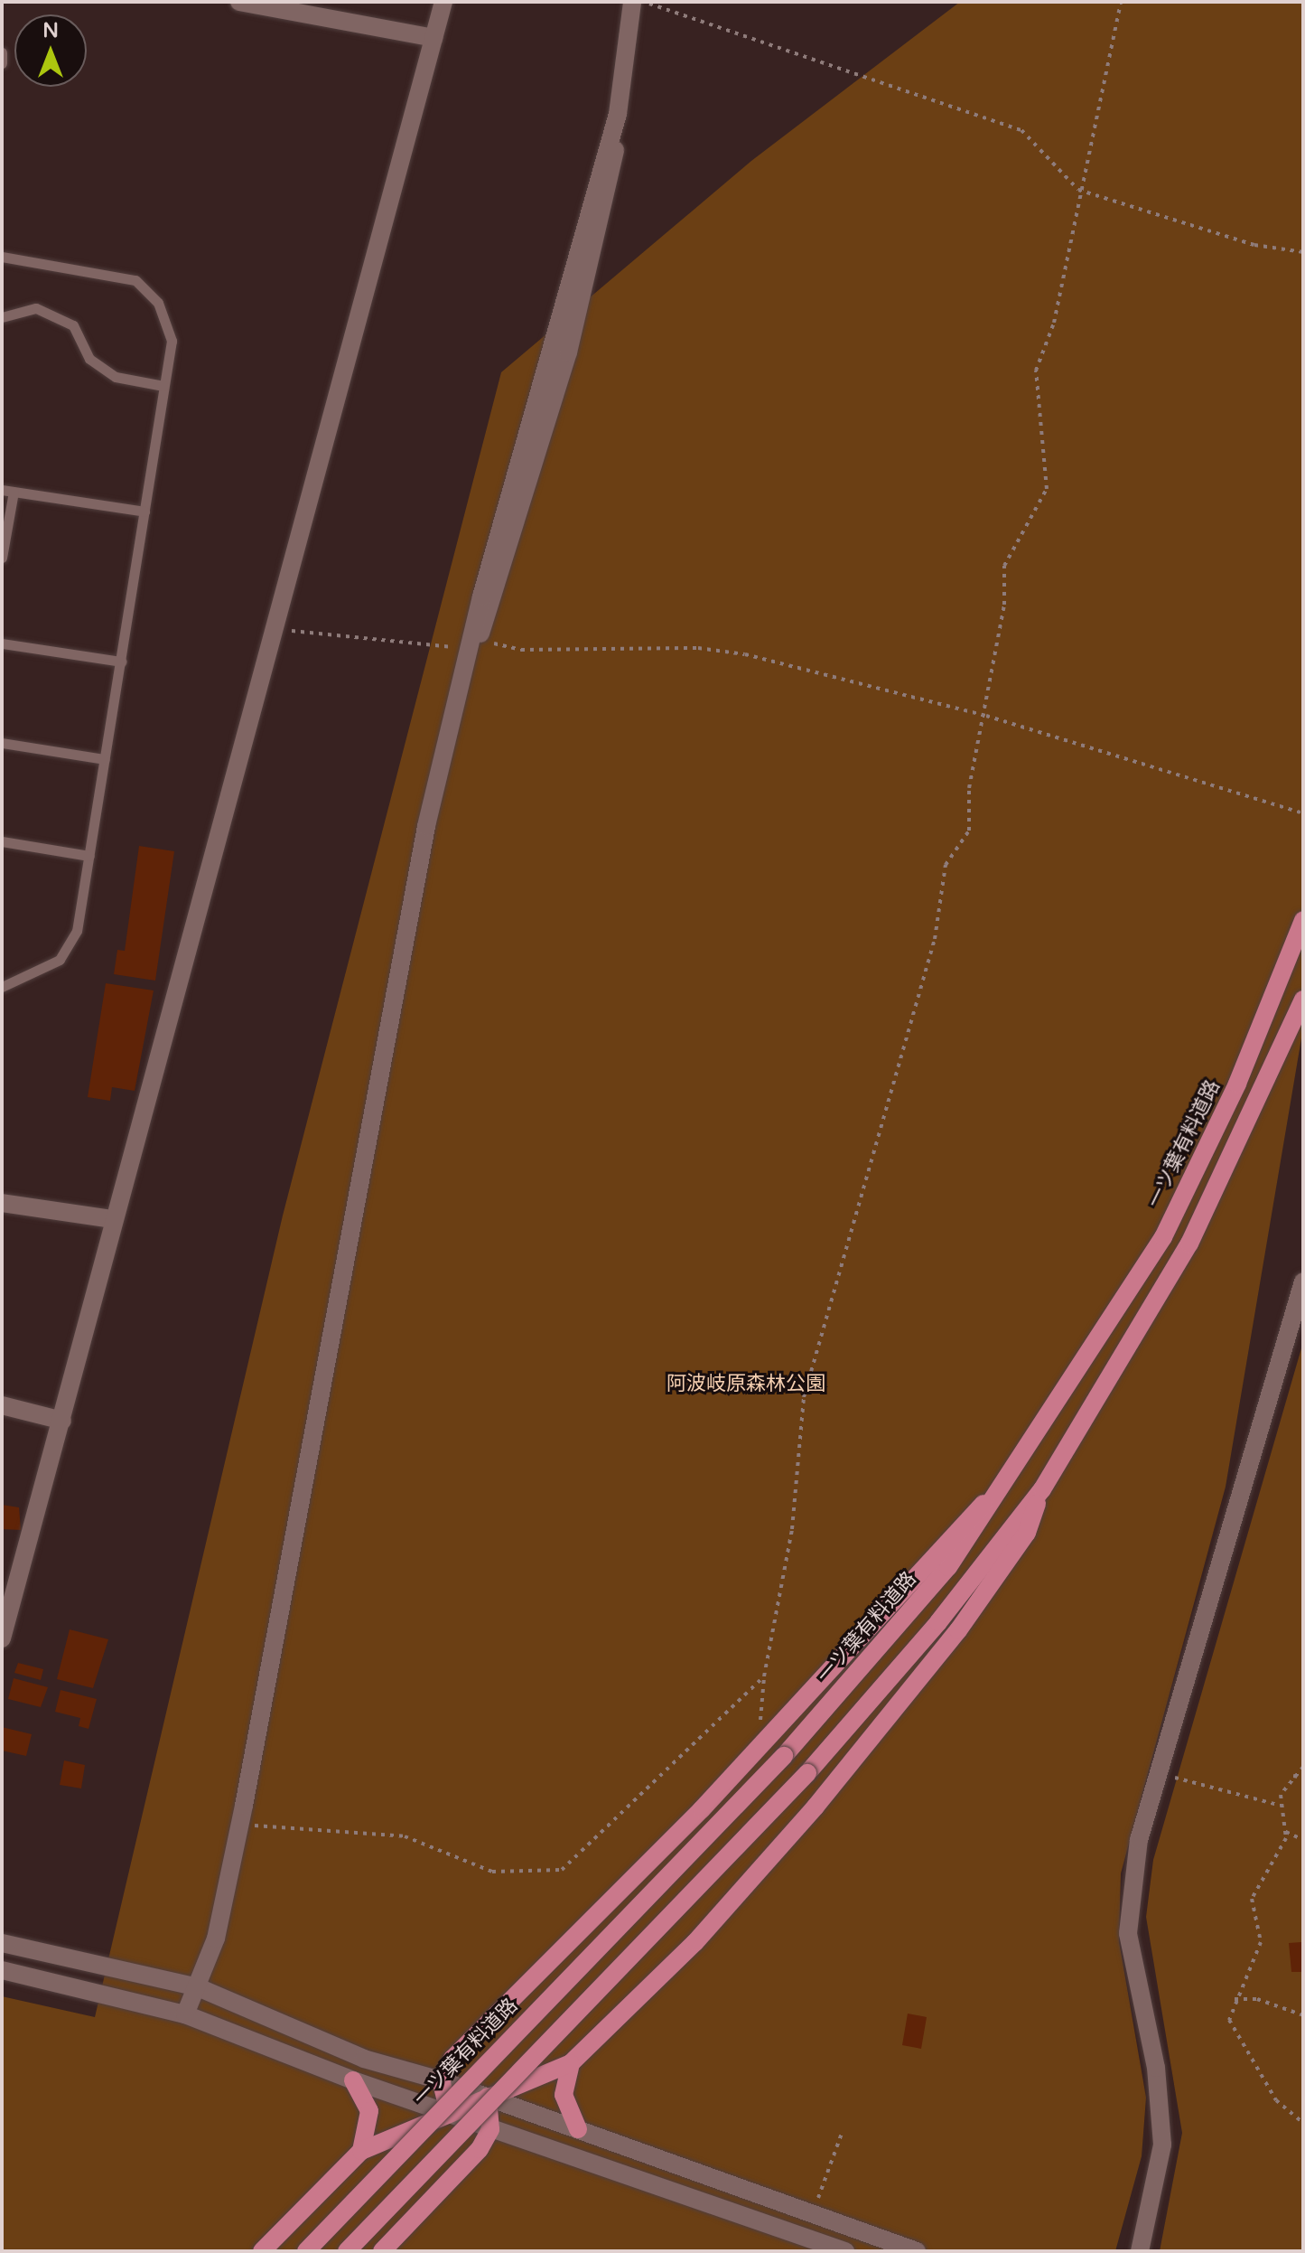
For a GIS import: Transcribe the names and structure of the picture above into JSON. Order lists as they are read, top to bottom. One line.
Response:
{"streets":{"main road":["一ツ葉有料道路"]},"parks":["阿波岐原森林公園"],"north":"top"}
